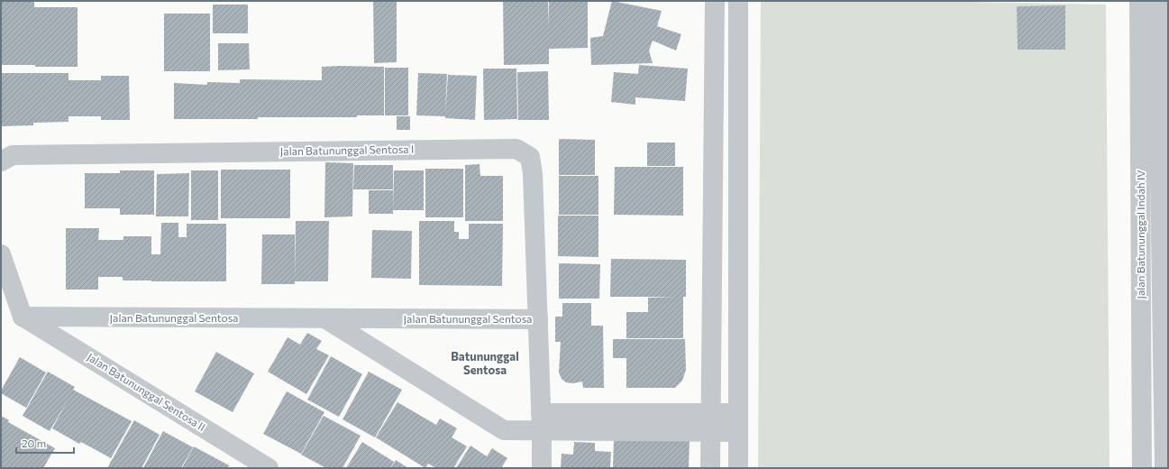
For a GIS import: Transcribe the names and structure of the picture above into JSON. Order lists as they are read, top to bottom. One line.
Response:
{"streets":{"street":["Jalan Batununggal Sentosa I","Jalan Batununggal Indah IV","Jalan Batununggal Sentosa","Jalan Batununggal Sentosa II"]},"crossings":[["Jalan Batununggal Sentosa I","Jalan Batununggal Sentosa"],["Jalan Batununggal Sentosa","Jalan Batununggal Sentosa II"]],"districts":["Batununggal Sentosa"],"scale_bar":"20 m"}
